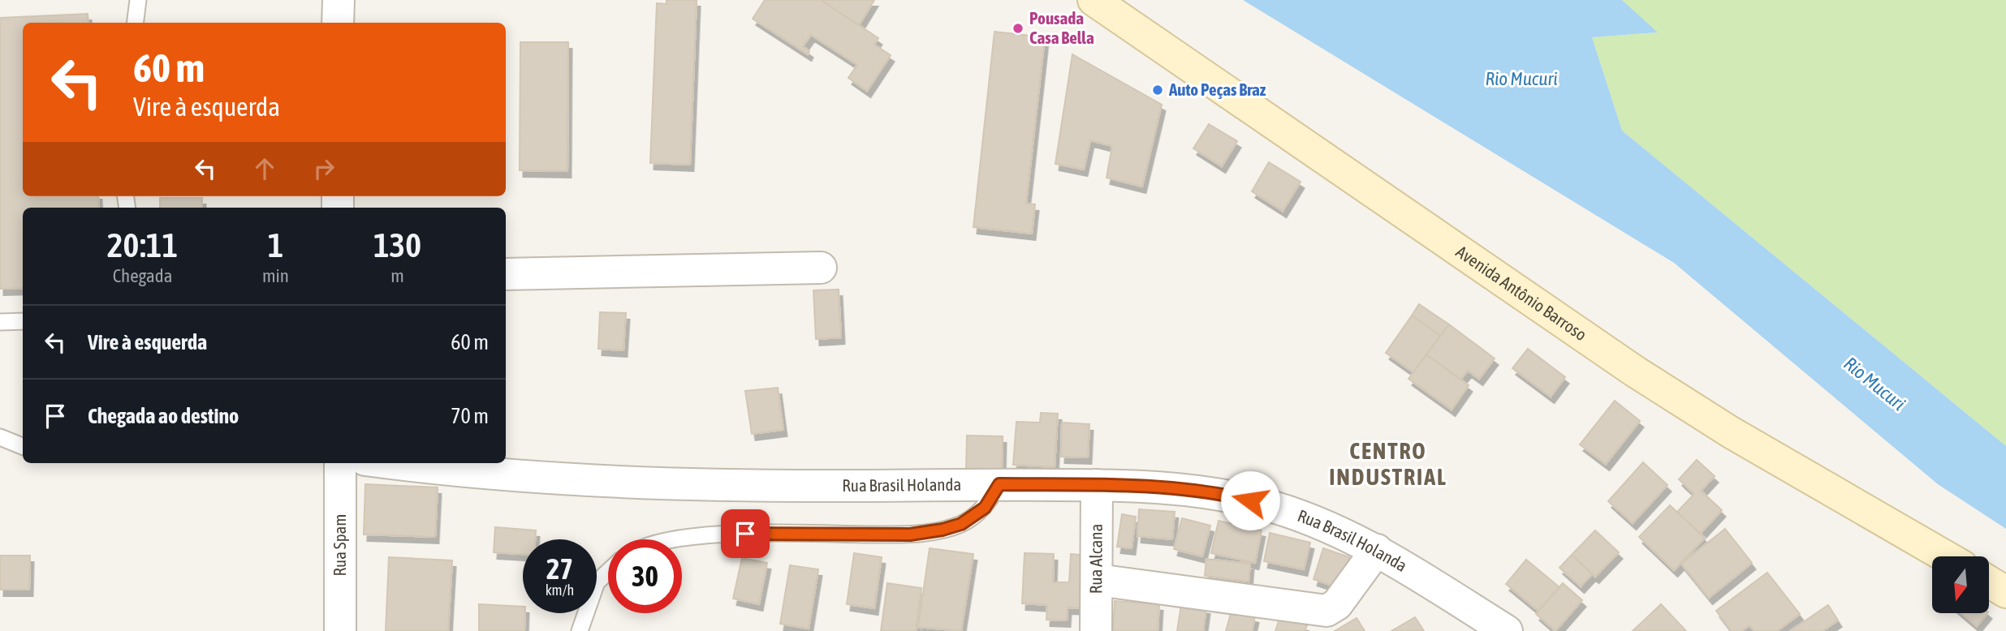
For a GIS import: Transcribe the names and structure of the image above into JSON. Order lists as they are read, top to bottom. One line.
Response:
{"streets":{"main road":["Avenida Antônio Barroso"],"street":["Rua Brasil Holanda","Rua Spam","Rua Alcana"]},"crossings":[["Rua Brasil Holanda","Rua Alcana"]],"districts":["CENTRO INDUSTRIAL"],"water":["Rio Mucuri"],"places":["Pousada Casa Bella","Auto Peças Braz"],"north":"bottom","page":{"turn":["60 m","Vire à esquerda"],"eta":["20:11","Chegada","1","min","130","m"],"list":[{"name":"Vire à esquerda","value":"60 m"},{"name":"Chegada ao destino","value":"70 m"}],"speed":"27 km/h","limit":"30"}}
